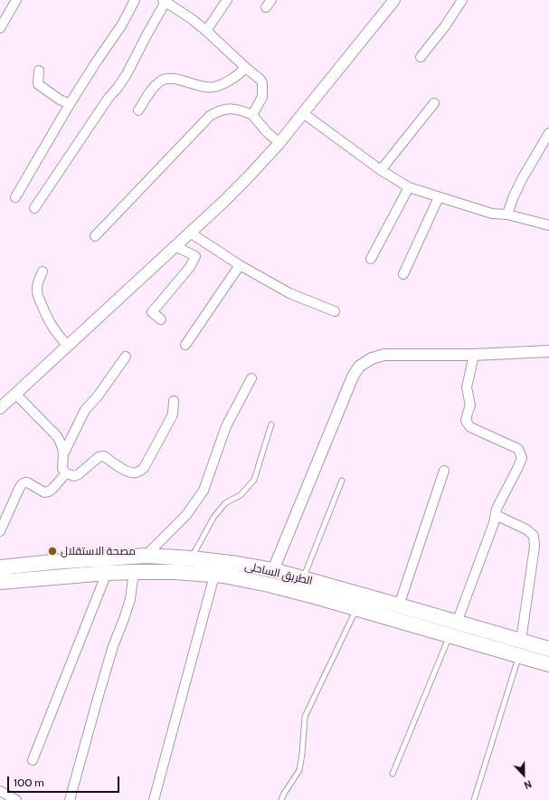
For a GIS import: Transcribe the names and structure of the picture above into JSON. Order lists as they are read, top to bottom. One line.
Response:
{"streets":{"highway":["الطريق الساحلى"]},"places":["مصحة الاستقلال"],"scale_bar":"100 m","north":"bottom"}
